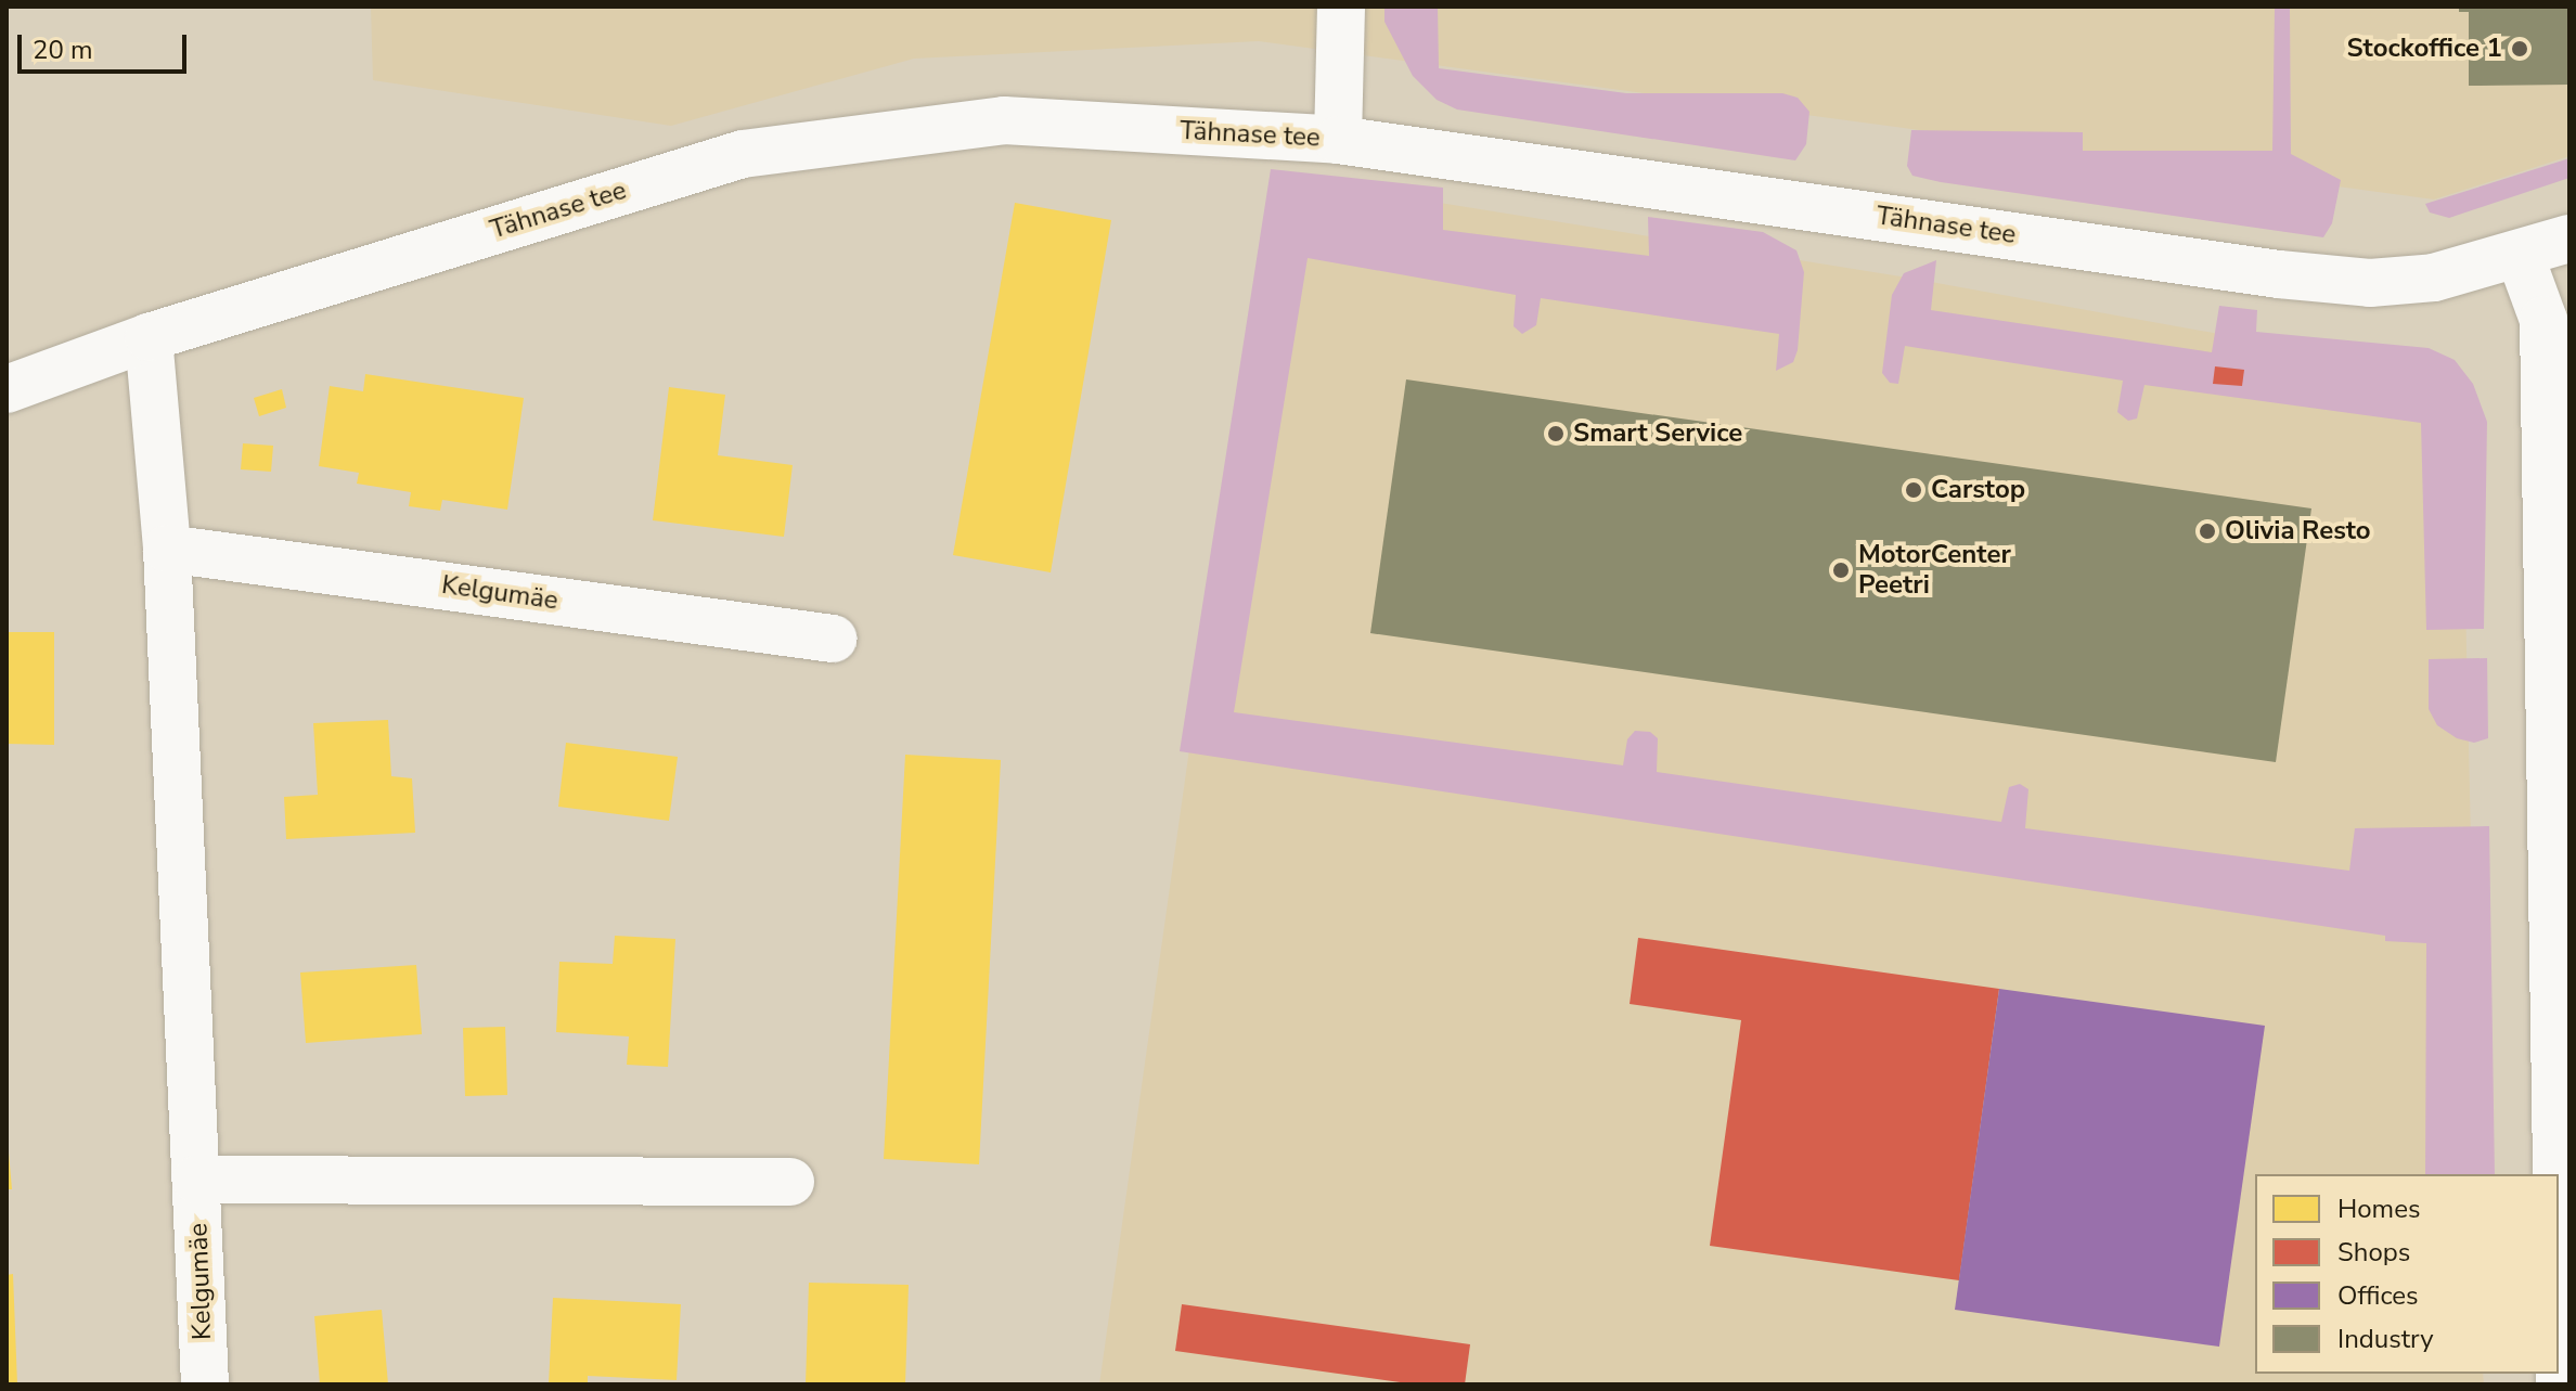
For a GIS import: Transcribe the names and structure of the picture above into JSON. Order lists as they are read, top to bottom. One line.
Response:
{"streets":{"street":["Tähnase tee","Kelgumäe"]},"crossings":[["Tähnase tee","Kelgumäe"]],"places":["Stockoffice 1","Smart Service","Carstop","Olivia Resto","MotorCenter Peetri"],"legend":["Homes","Shops","Offices","Industry"],"scale_bar":"20 m"}
